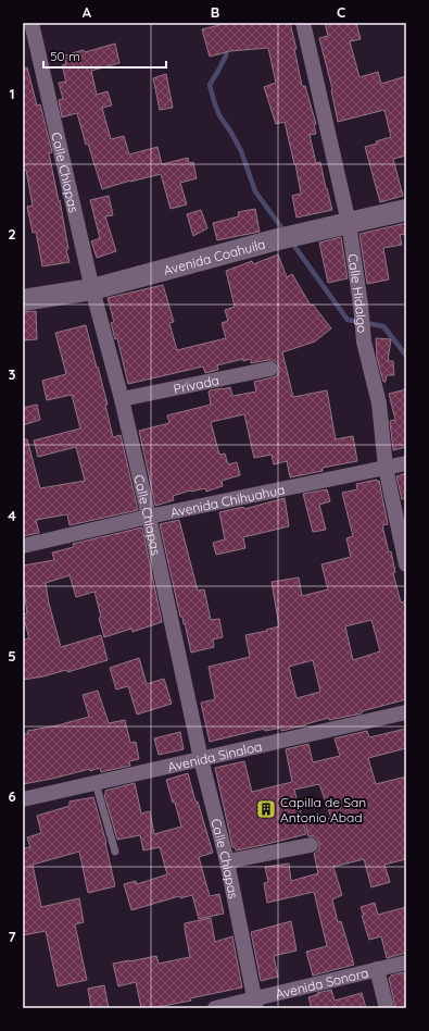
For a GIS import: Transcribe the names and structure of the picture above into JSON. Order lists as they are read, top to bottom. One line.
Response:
{"streets":{"street":["Calle Chiapas","Avenida Coahuila","Calle Hidalgo","Privada","Avenida Chihuahua","Avenida Sinaloa","Avenida Sonora"]},"crossings":[["Calle Chiapas","Avenida Coahuila"],["Calle Chiapas","Privada"],["Calle Chiapas","Avenida Chihuahua"],["Calle Chiapas","Avenida Sinaloa"],["Calle Chiapas","Avenida Sonora"],["Avenida Coahuila","Calle Hidalgo"],["Calle Hidalgo","Avenida Chihuahua"]],"places":{"building":["Capilla de San Antonio Abad"]},"scale_bar":"50 m","grid":{"columns":["A","B","C"],"rows":["1","2","3","4","5","6","7"]}}
